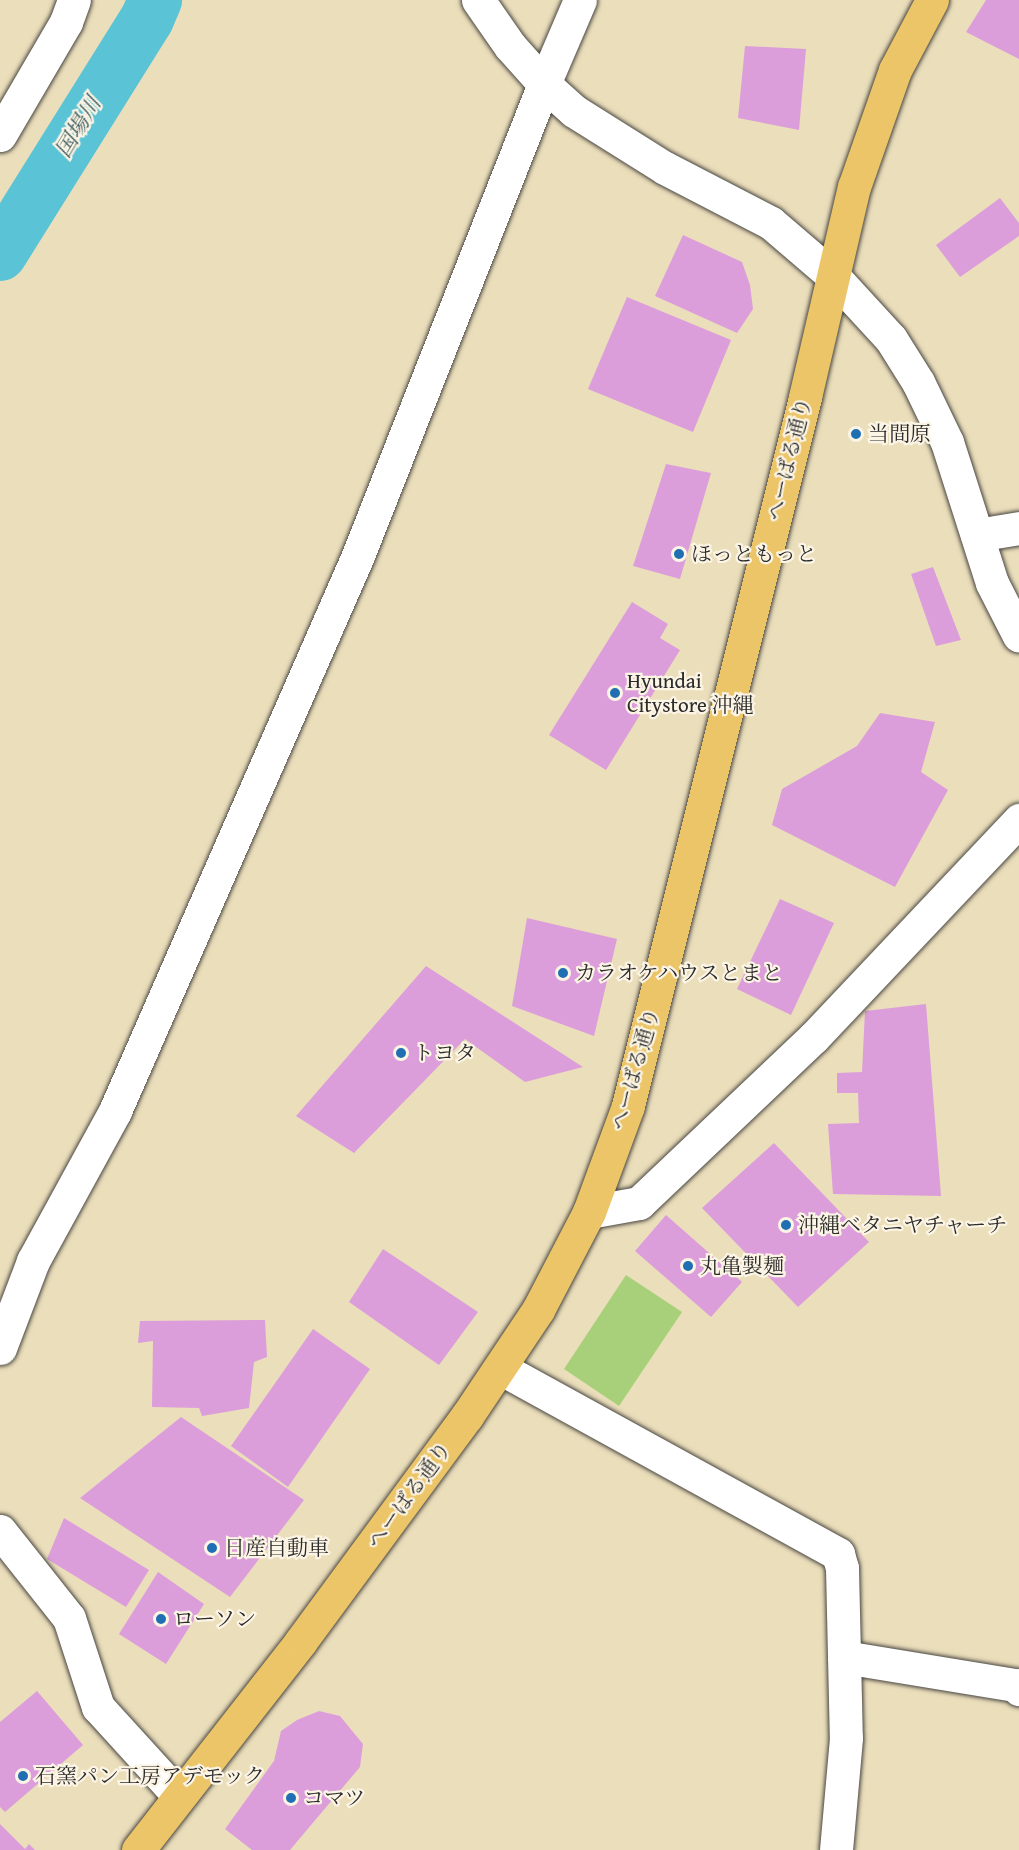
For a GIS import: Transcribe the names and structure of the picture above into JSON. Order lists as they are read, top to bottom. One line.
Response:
{"streets":{"highway":["へーばる通り"]},"water":["国場川"],"places":["当間原","ほっともっと","Hyundai Citystore 沖縄","カラオケハウスとまと","トヨタ","沖縄ベタニヤチャーチ","丸亀製麺","日産自動車","ローソン","石窯パン工房アデモック","コマツ"]}
